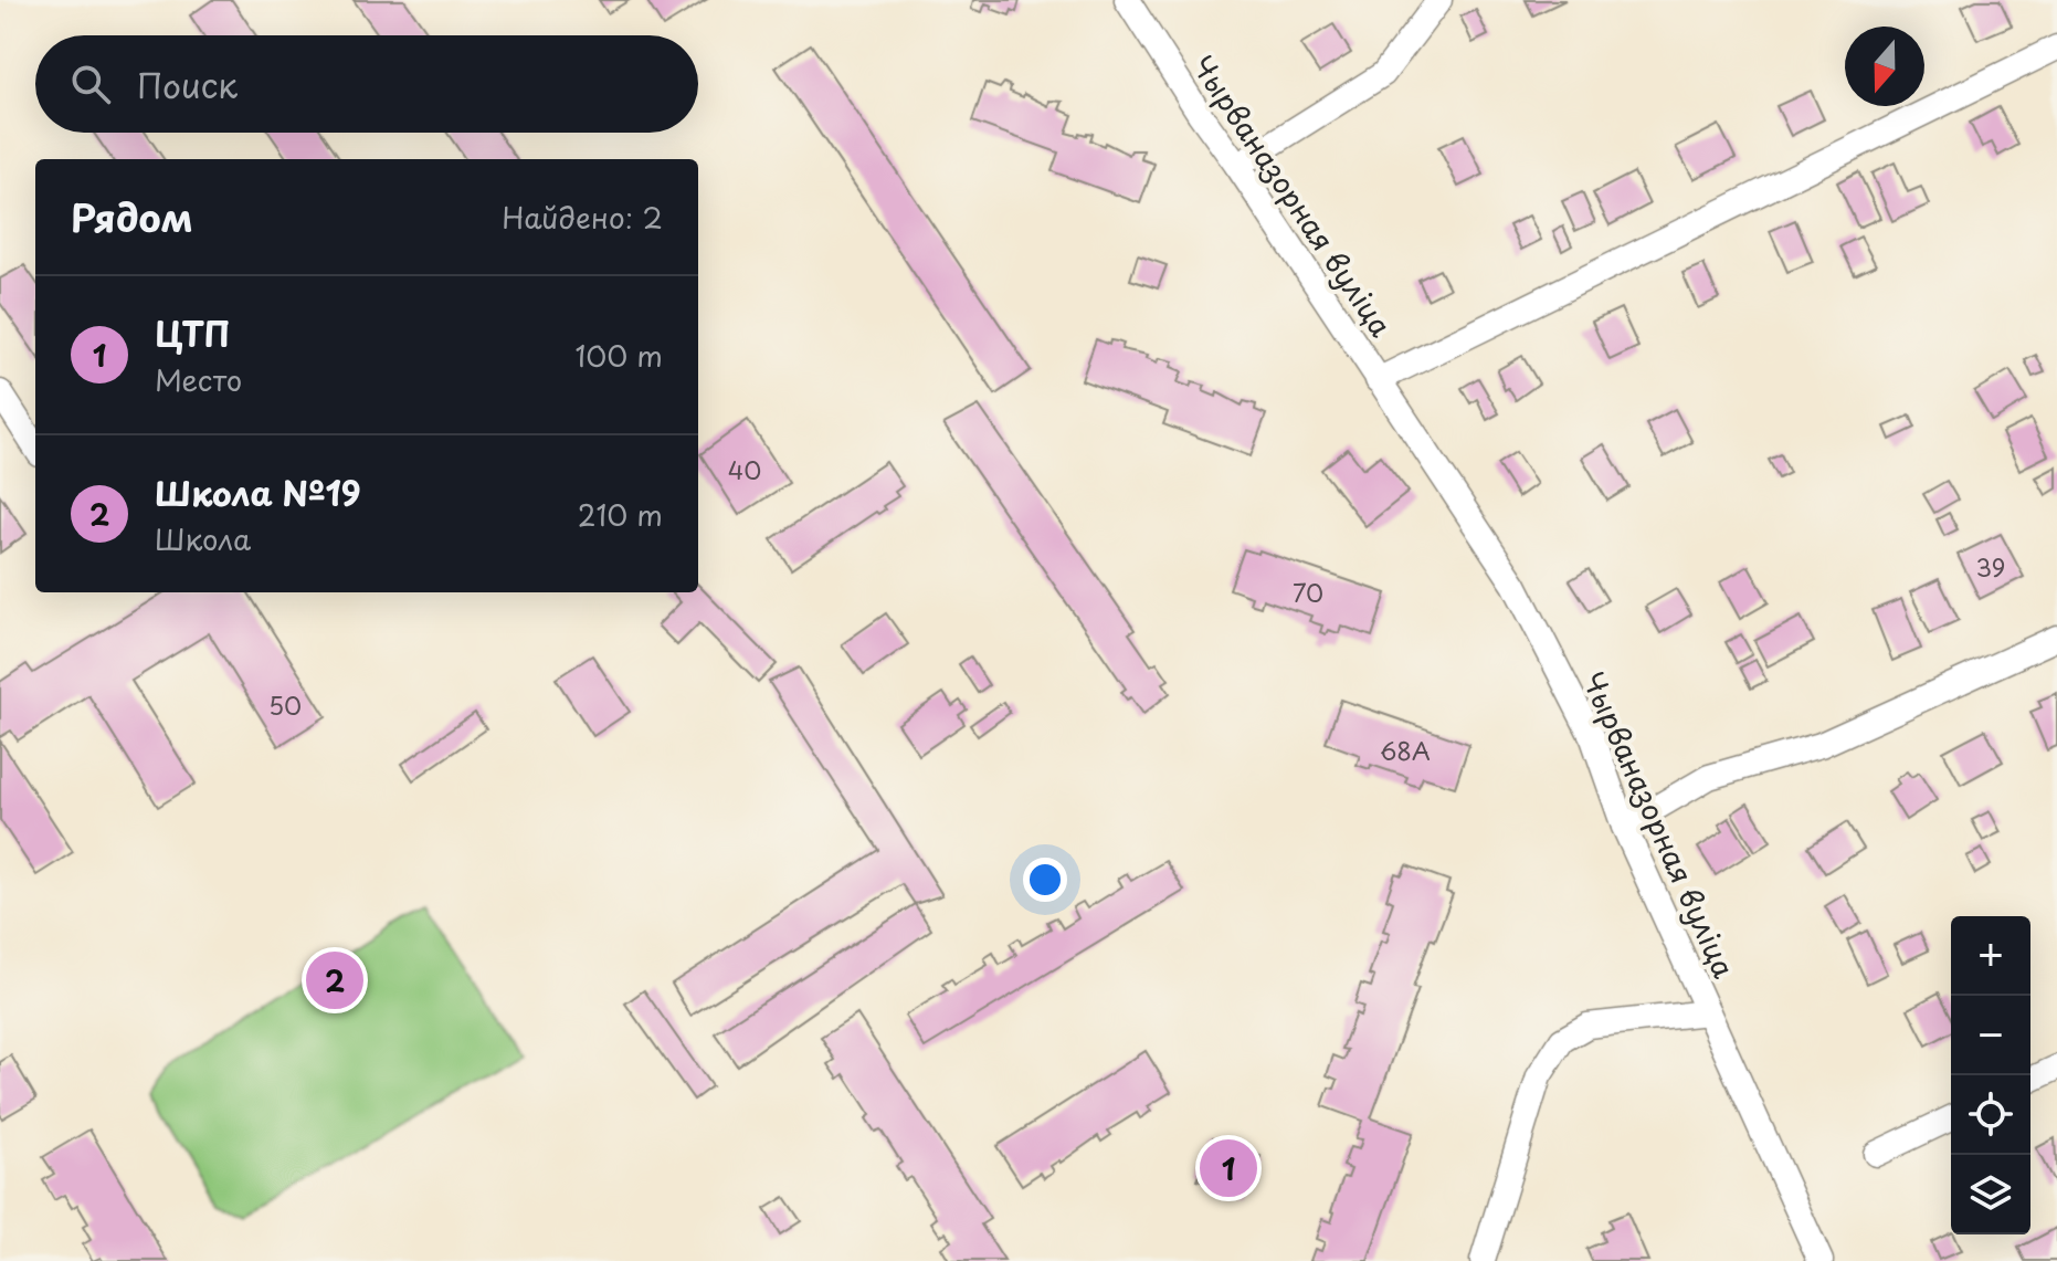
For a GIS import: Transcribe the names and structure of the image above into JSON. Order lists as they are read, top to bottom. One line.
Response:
{"streets":{"street":["Чырваназорная вуліца"]},"house_numbers":["40","39","70","50","68А"],"north":"bottom","page":{"search":"Поиск","heading":["Рядом","Найдено: 2"],"list":[{"mark":"1","name":"ЦТП","note":"Место","value":"100 m"},{"mark":"2","name":"Школа №19","note":"Школа","value":"210 m"}],"map_buttons":["+","−"],"pins":["2","1"]}}
